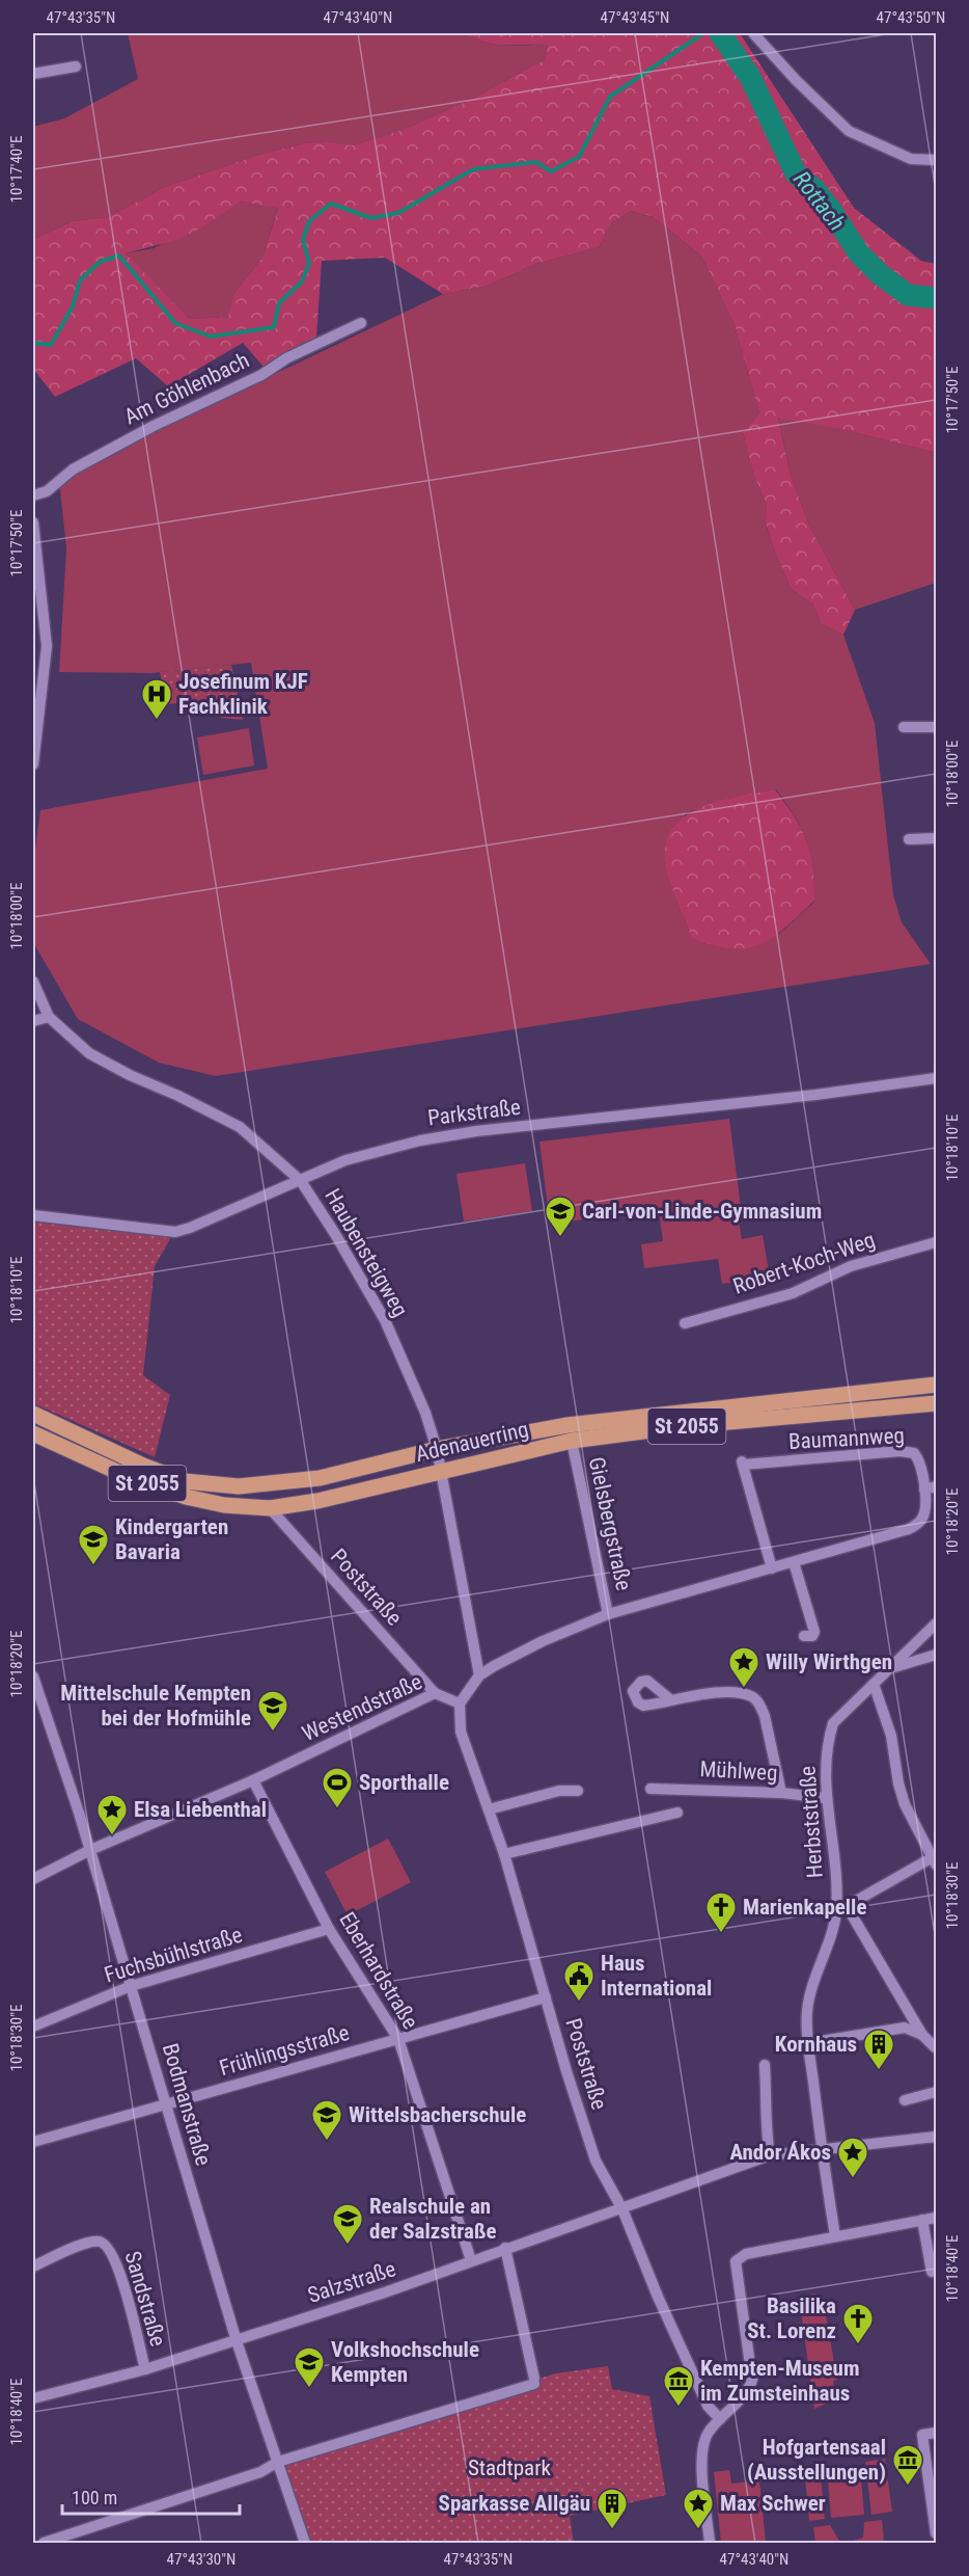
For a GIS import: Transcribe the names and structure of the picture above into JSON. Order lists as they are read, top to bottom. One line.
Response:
{"streets":{"main road":["St 2055","Adenauerring"],"street":["Am Göhlenbach","Parkstraße","Haubensteigweg","Robert-Koch-Weg","Baumannweg","Gielsbergstraße","Poststraße","Westendstraße","Mühlweg","Herbststraße","Fuchsbühlstraße","Eberhardstraße","Frühlingsstraße","Bodmanstraße","Salzstraße","Sandstraße"]},"crossings":[["Parkstraße","Haubensteigweg"],["Haubensteigweg","Adenauerring"],["Adenauerring","Gielsbergstraße"],["Adenauerring","Poststraße"],["Poststraße","Westendstraße"],["Poststraße","Frühlingsstraße"],["Poststraße","Salzstraße"],["Westendstraße","Eberhardstraße"],["Westendstraße","Bodmanstraße"],["Mühlweg","Herbststraße"],["Fuchsbühlstraße","Eberhardstraße"],["Fuchsbühlstraße","Bodmanstraße"],["Eberhardstraße","Frühlingsstraße"],["Eberhardstraße","Salzstraße"],["Frühlingsstraße","Bodmanstraße"],["Bodmanstraße","Salzstraße"],["Salzstraße","Sandstraße"]],"water":["Rottach"],"parks":["Stadtpark"],"places":{"hospital":["Josefinum KJF Fachklinik"],"school or university":["Carl-von-Linde-Gymnasium","Kindergarten Bavaria","Mittelschule Kempten bei der Hofmühle","Wittelsbacherschule","Realschule an der Salzstraße","Volkshochschule Kempten"],"place":["Willy Wirthgen","Elsa Liebenthal","Andor Ákos","Max Schwer"],"sports":["Sporthalle"],"church":["Marienkapelle","Basilika St. Lorenz"],"public building":["Haus International"],"building":["Kornhaus","Sparkasse Allgäu"],"museum":["Kempten-Museum im Zumsteinhaus","Hofgartensaal (Ausstellungen)"]},"scale_bar":"100 m","coordinates":["47°43'35\"N","47°43'40\"N","47°43'45\"N","47°43'50\"N","10°17'40\"E","10°17'50\"E","10°18'00\"E","10°18'10\"E","10°18'20\"E","10°18'30\"E","10°18'40\"E","47°43'30\"N"]}
